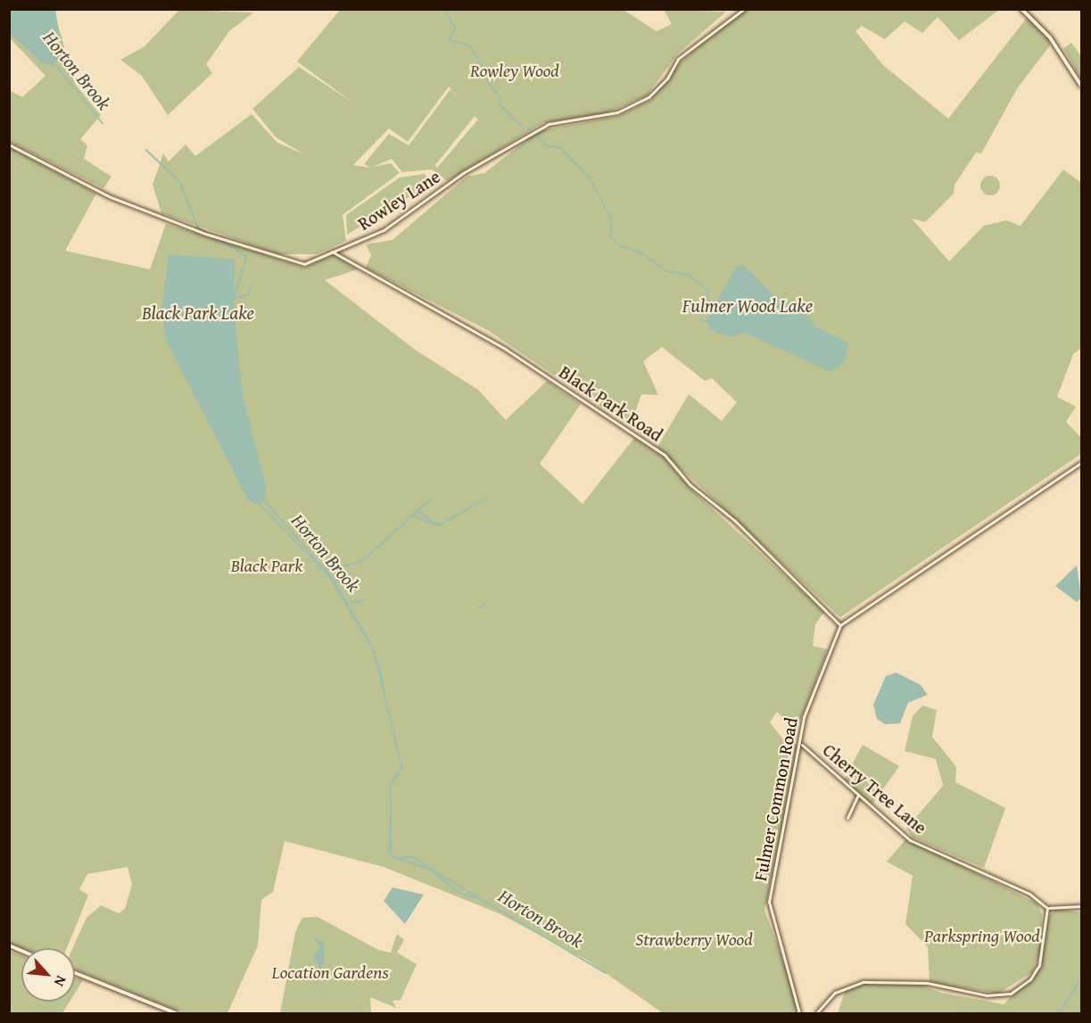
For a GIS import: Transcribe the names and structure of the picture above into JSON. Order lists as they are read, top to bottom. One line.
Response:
{"streets":{"street":["Rowley Lane","Black Park Road","Cherry Tree Lane","Fulmer Common Road"]},"crossings":[["Rowley Lane","Black Park Road"],["Black Park Road","Fulmer Common Road"],["Cherry Tree Lane","Fulmer Common Road"]],"water":["Horton Brook","Fulmer Wood Lake","Black Park Lake"],"parks":["Rowley Wood","Black Park","Parkspring Wood","Strawberry Wood","Location Gardens"],"north":"bottom right"}
